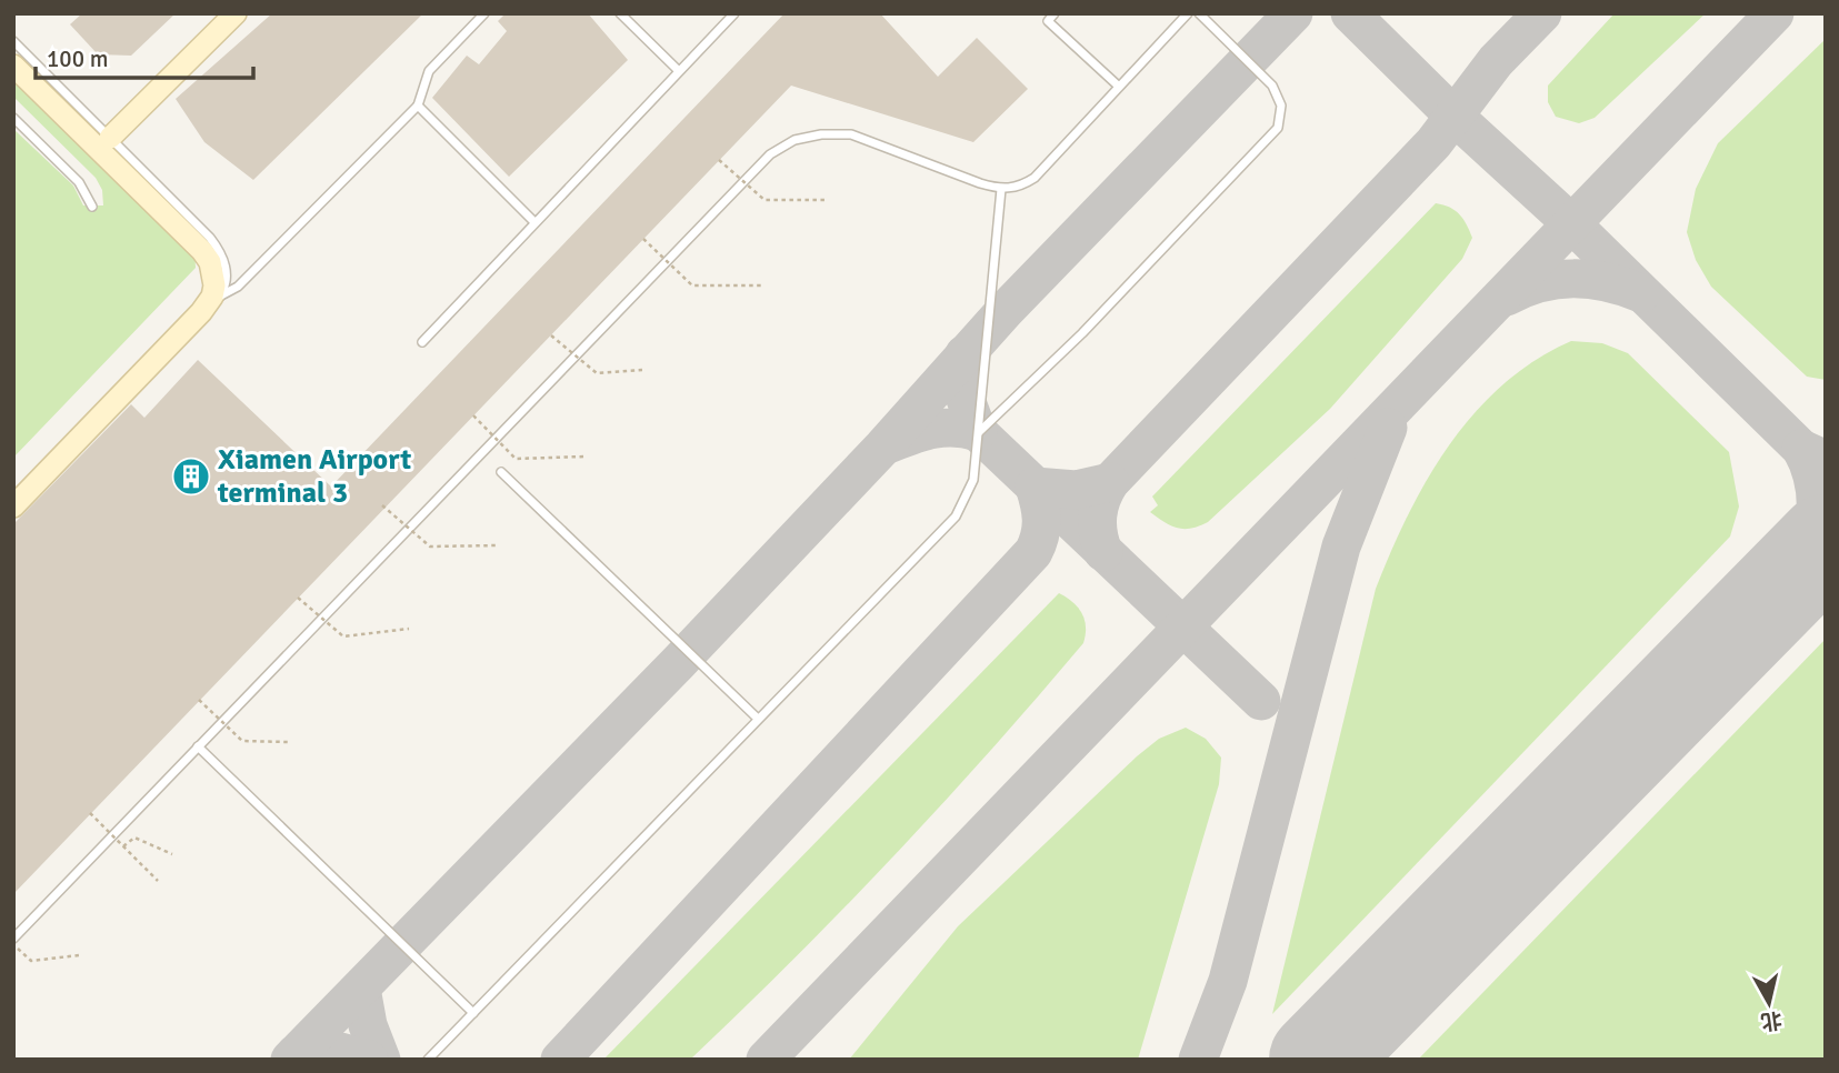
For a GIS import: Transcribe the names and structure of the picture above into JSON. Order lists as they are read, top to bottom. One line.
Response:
{"places":{"building":["Xiamen Airport terminal 3"]},"scale_bar":"100 m","north":"bottom"}
